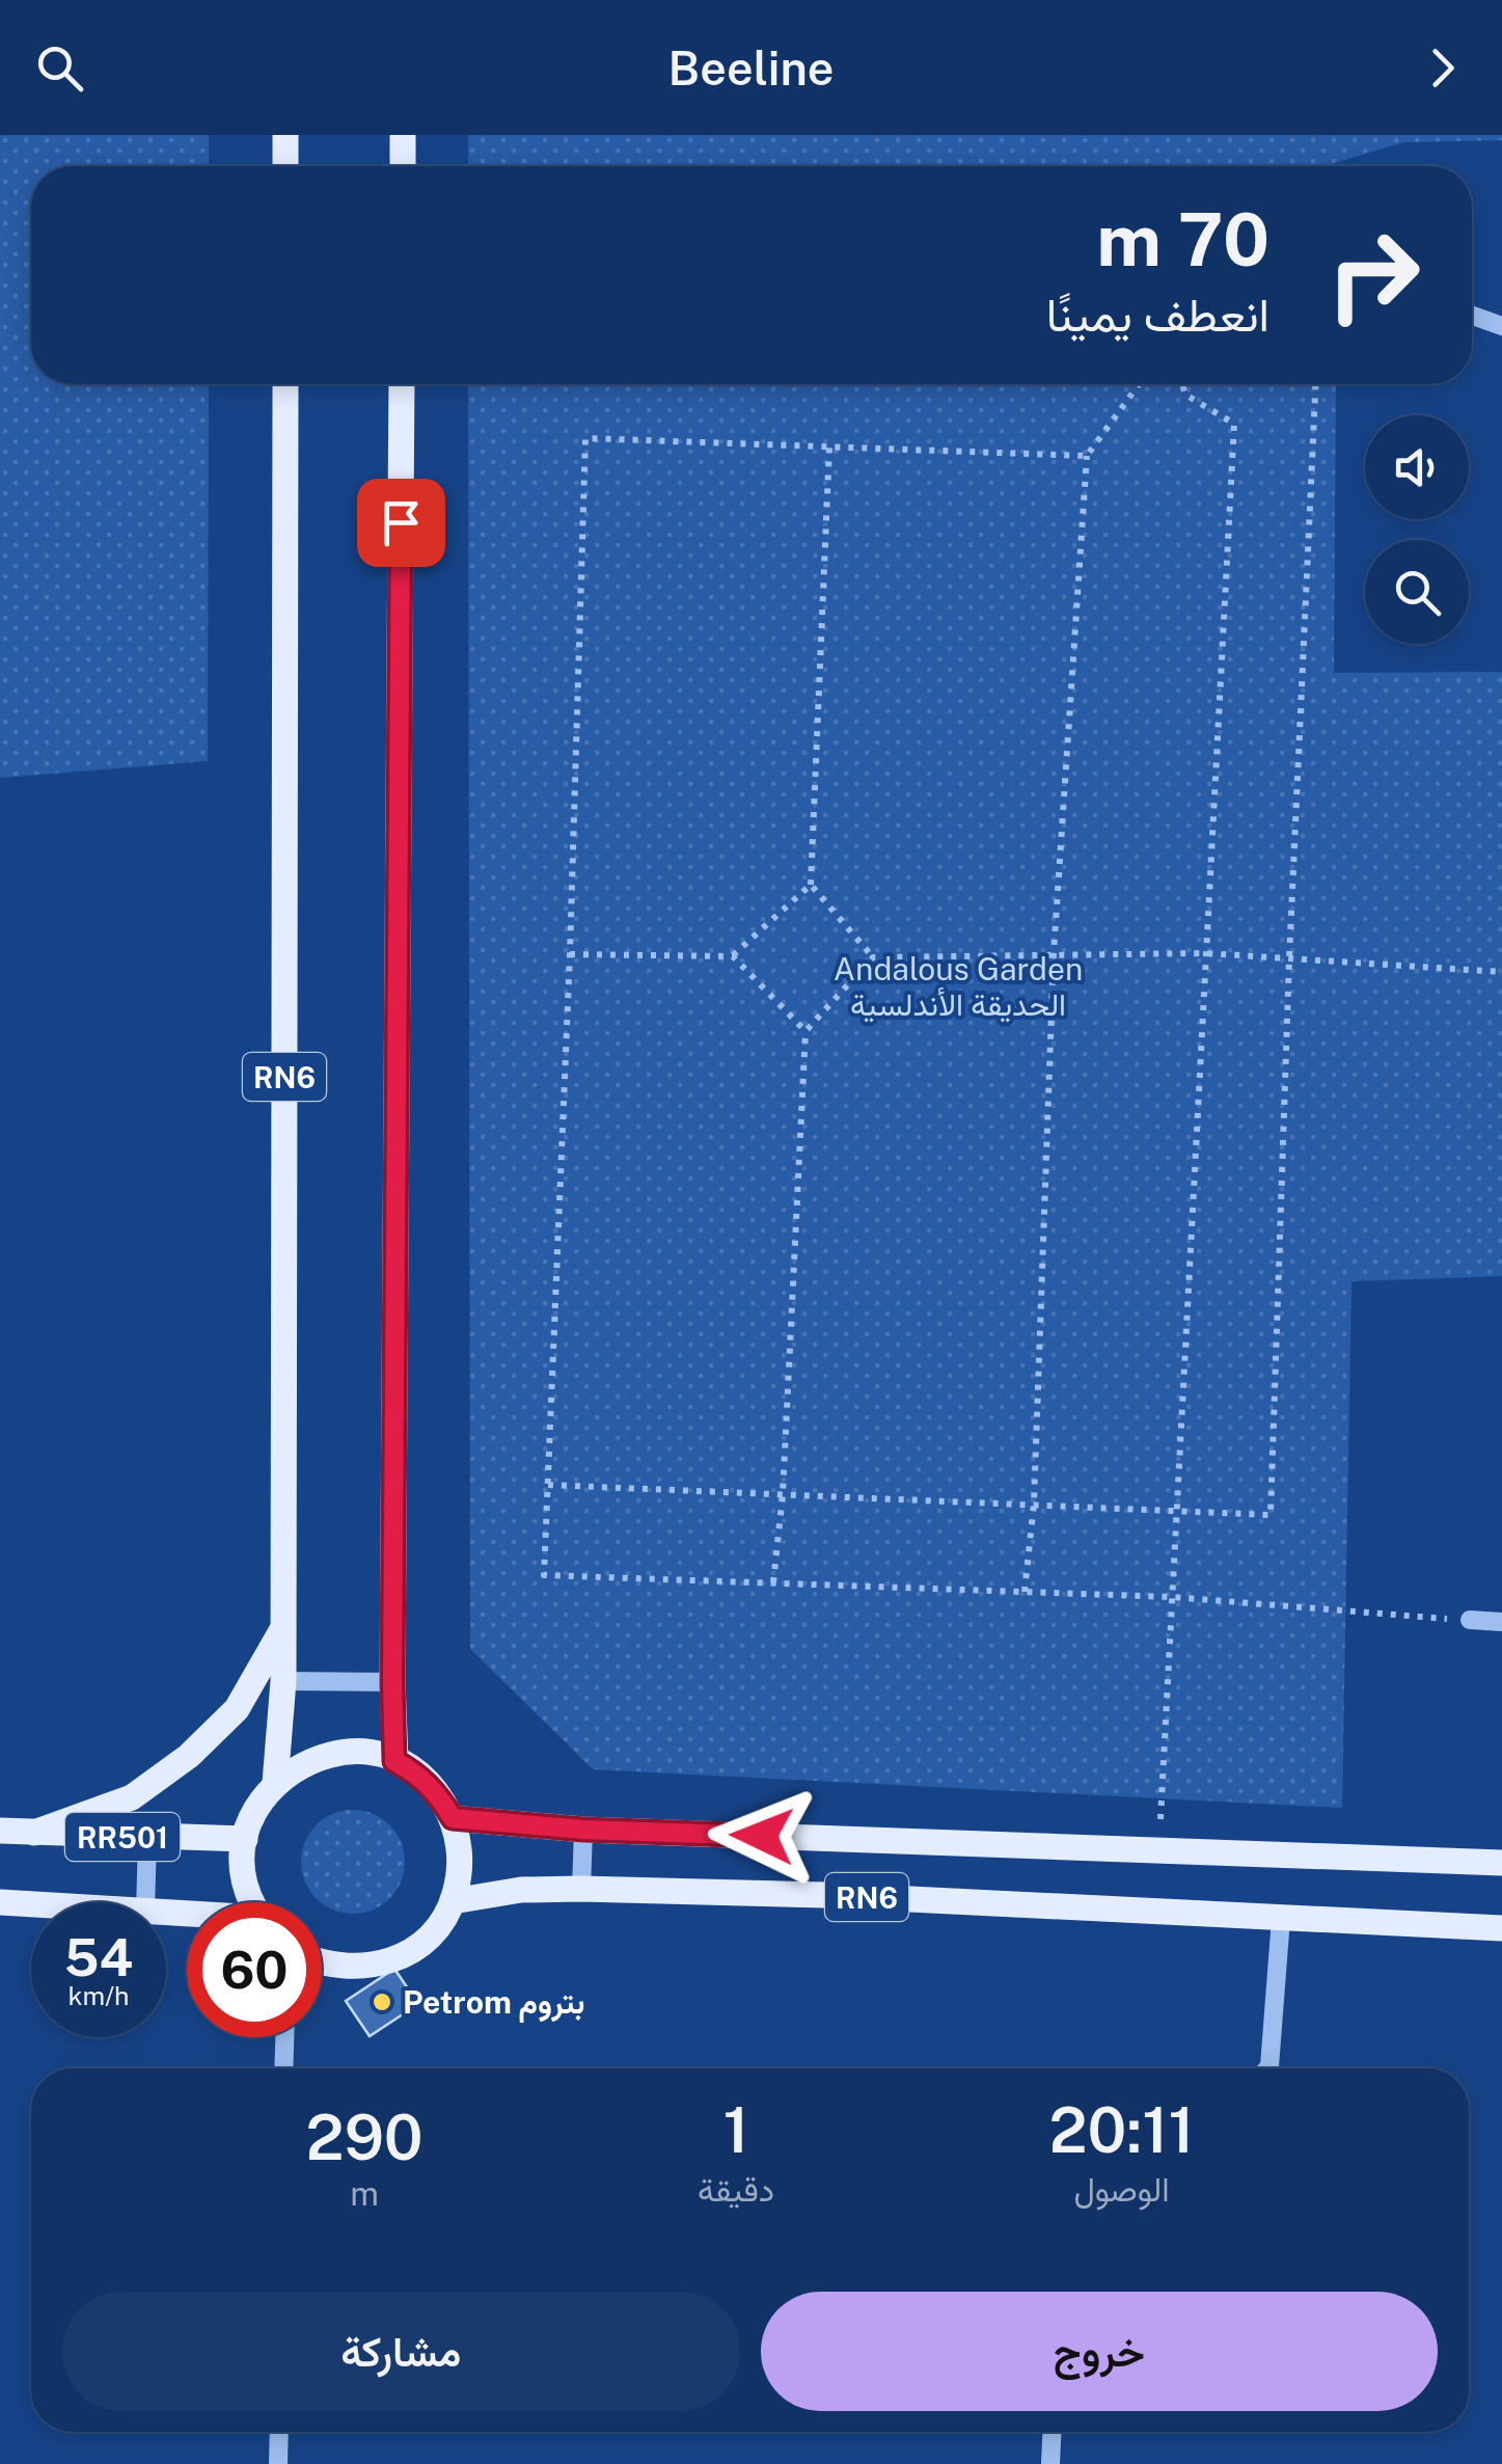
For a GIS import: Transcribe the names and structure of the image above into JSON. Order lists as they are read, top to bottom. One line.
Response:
{"streets":{"main road":["RN6","RR501"]},"crossings":[["RN6","RR501"]],"parks":["Andalous Garden الحديقة الأندلسية"],"places":["Petrom بتروم"],"page":{"header":"Beeline","turn":["70 m","انعطف يمينًا"],"speed":"54 km/h","limit":"60","eta":["20:11","الوصول","1","دقيقة","290","m"],"buttons":["خروج","مشاركة"]}}
